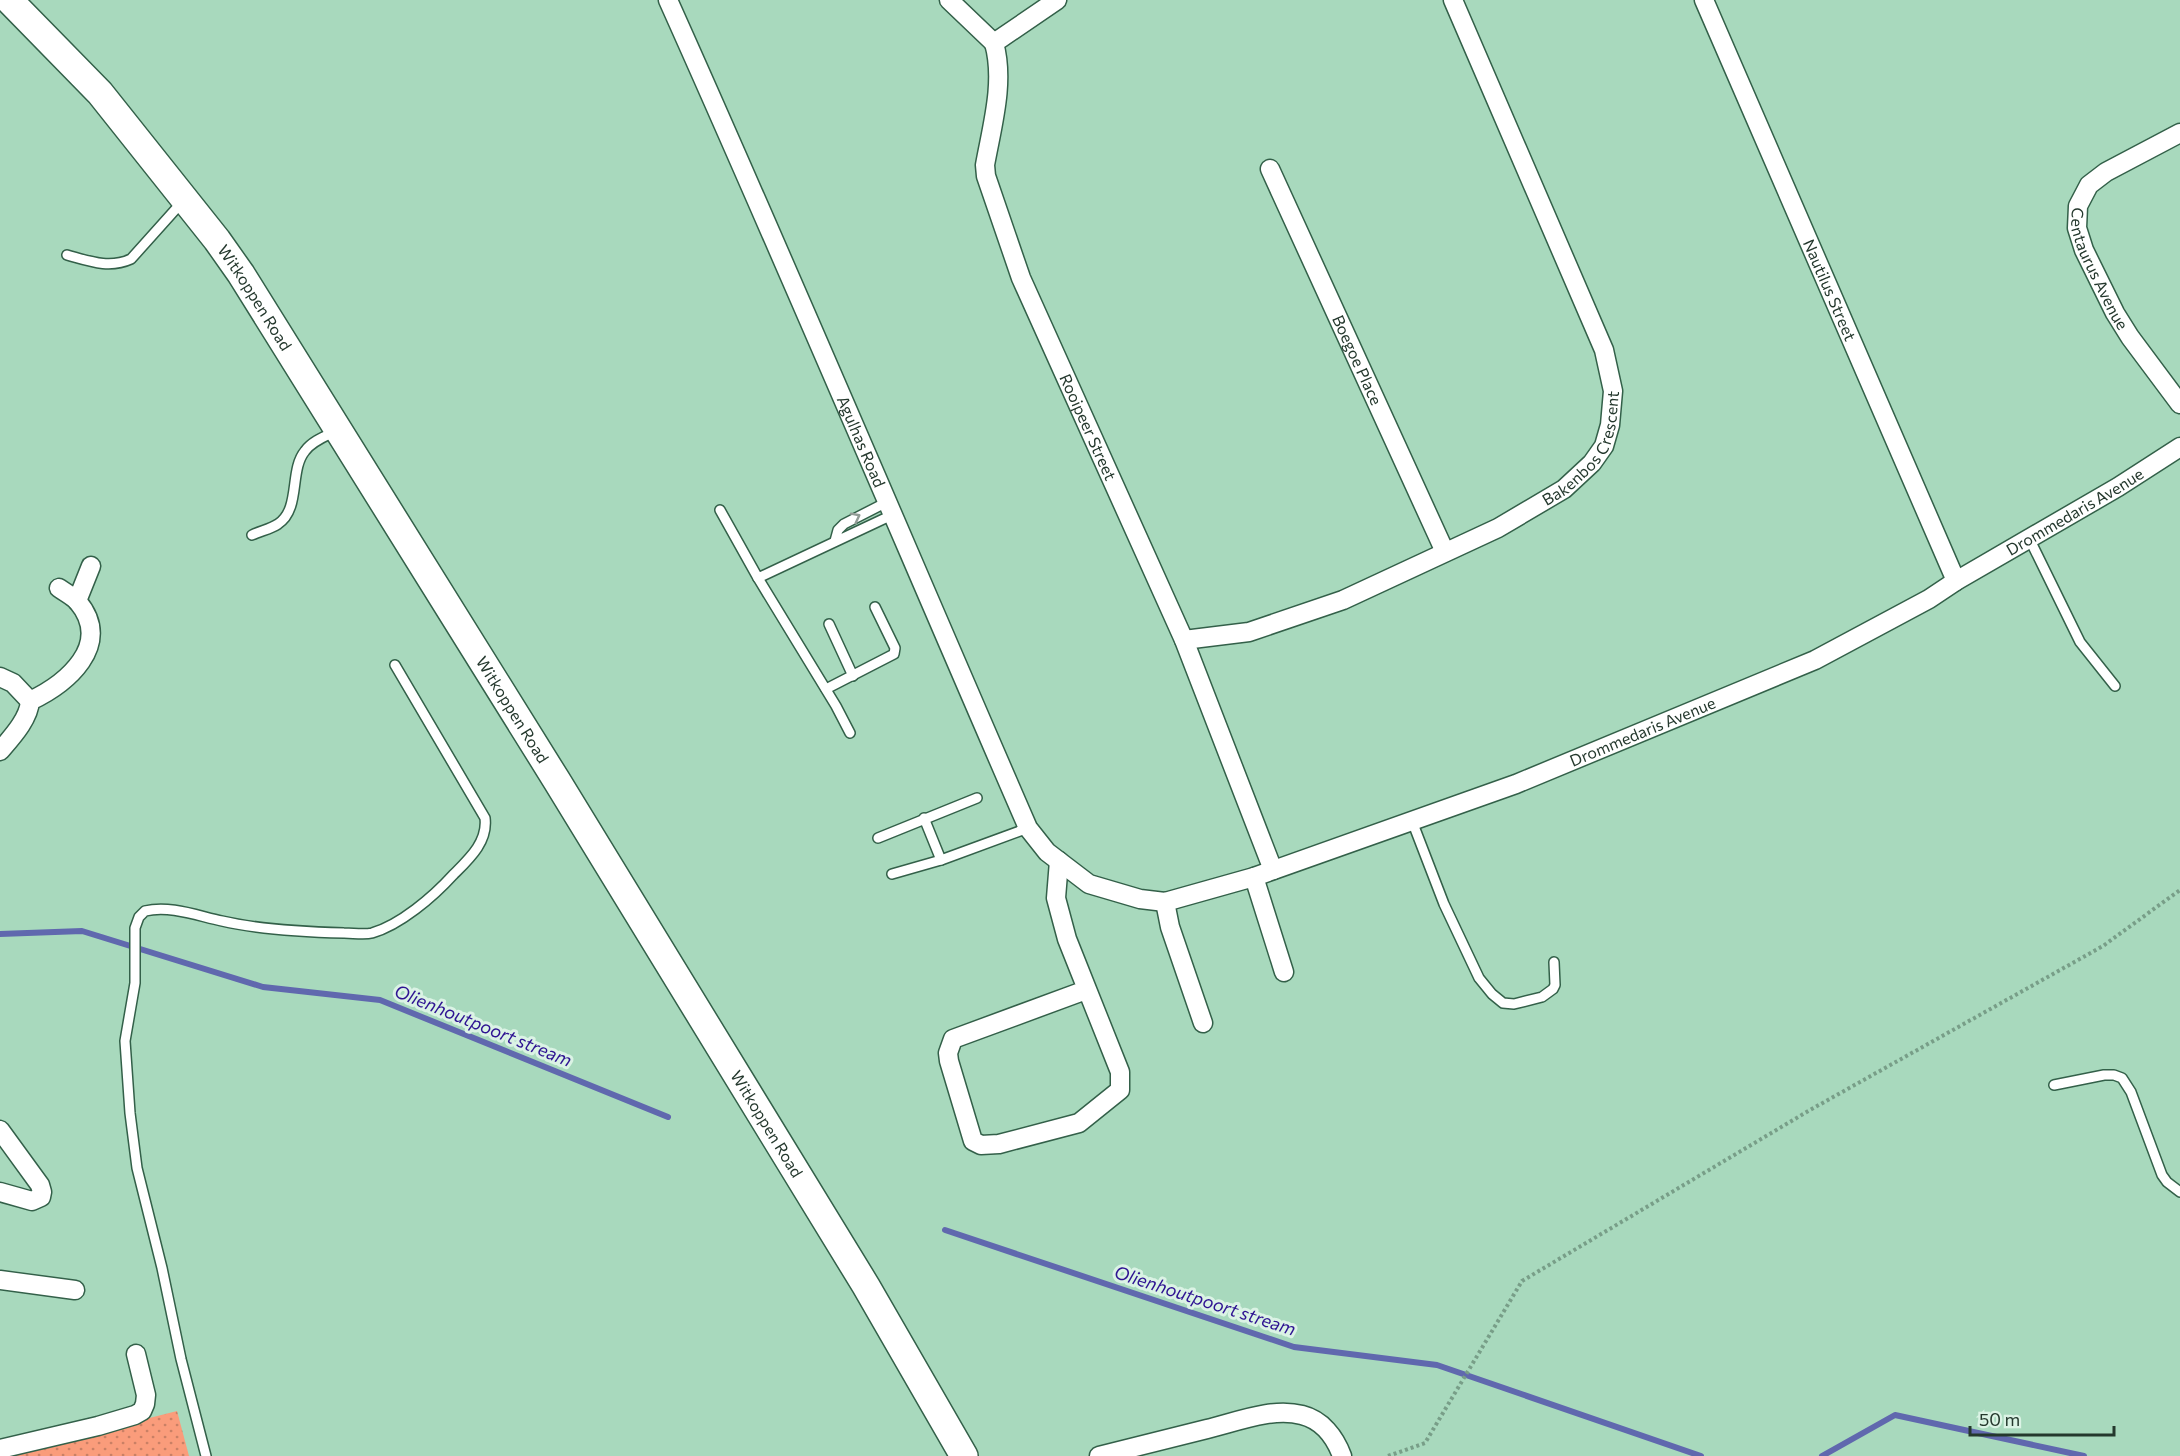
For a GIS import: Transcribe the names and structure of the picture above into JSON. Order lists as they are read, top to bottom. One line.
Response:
{"streets":{"main road":["Witkoppen Road"],"street":["Centaurus Avenue","Nautilus Street","Boegoe Place","Rooipeer Street","Agulhas Road","Bakenbos Crescent","Drommedaris Avenue"]},"crossings":[["Nautilus Street","Drommedaris Avenue"],["Boegoe Place","Bakenbos Crescent"],["Rooipeer Street","Bakenbos Crescent"],["Rooipeer Street","Drommedaris Avenue"],["Agulhas Road","Drommedaris Avenue"]],"water":["Olienhoutpoort stream"],"scale_bar":"50 m"}
